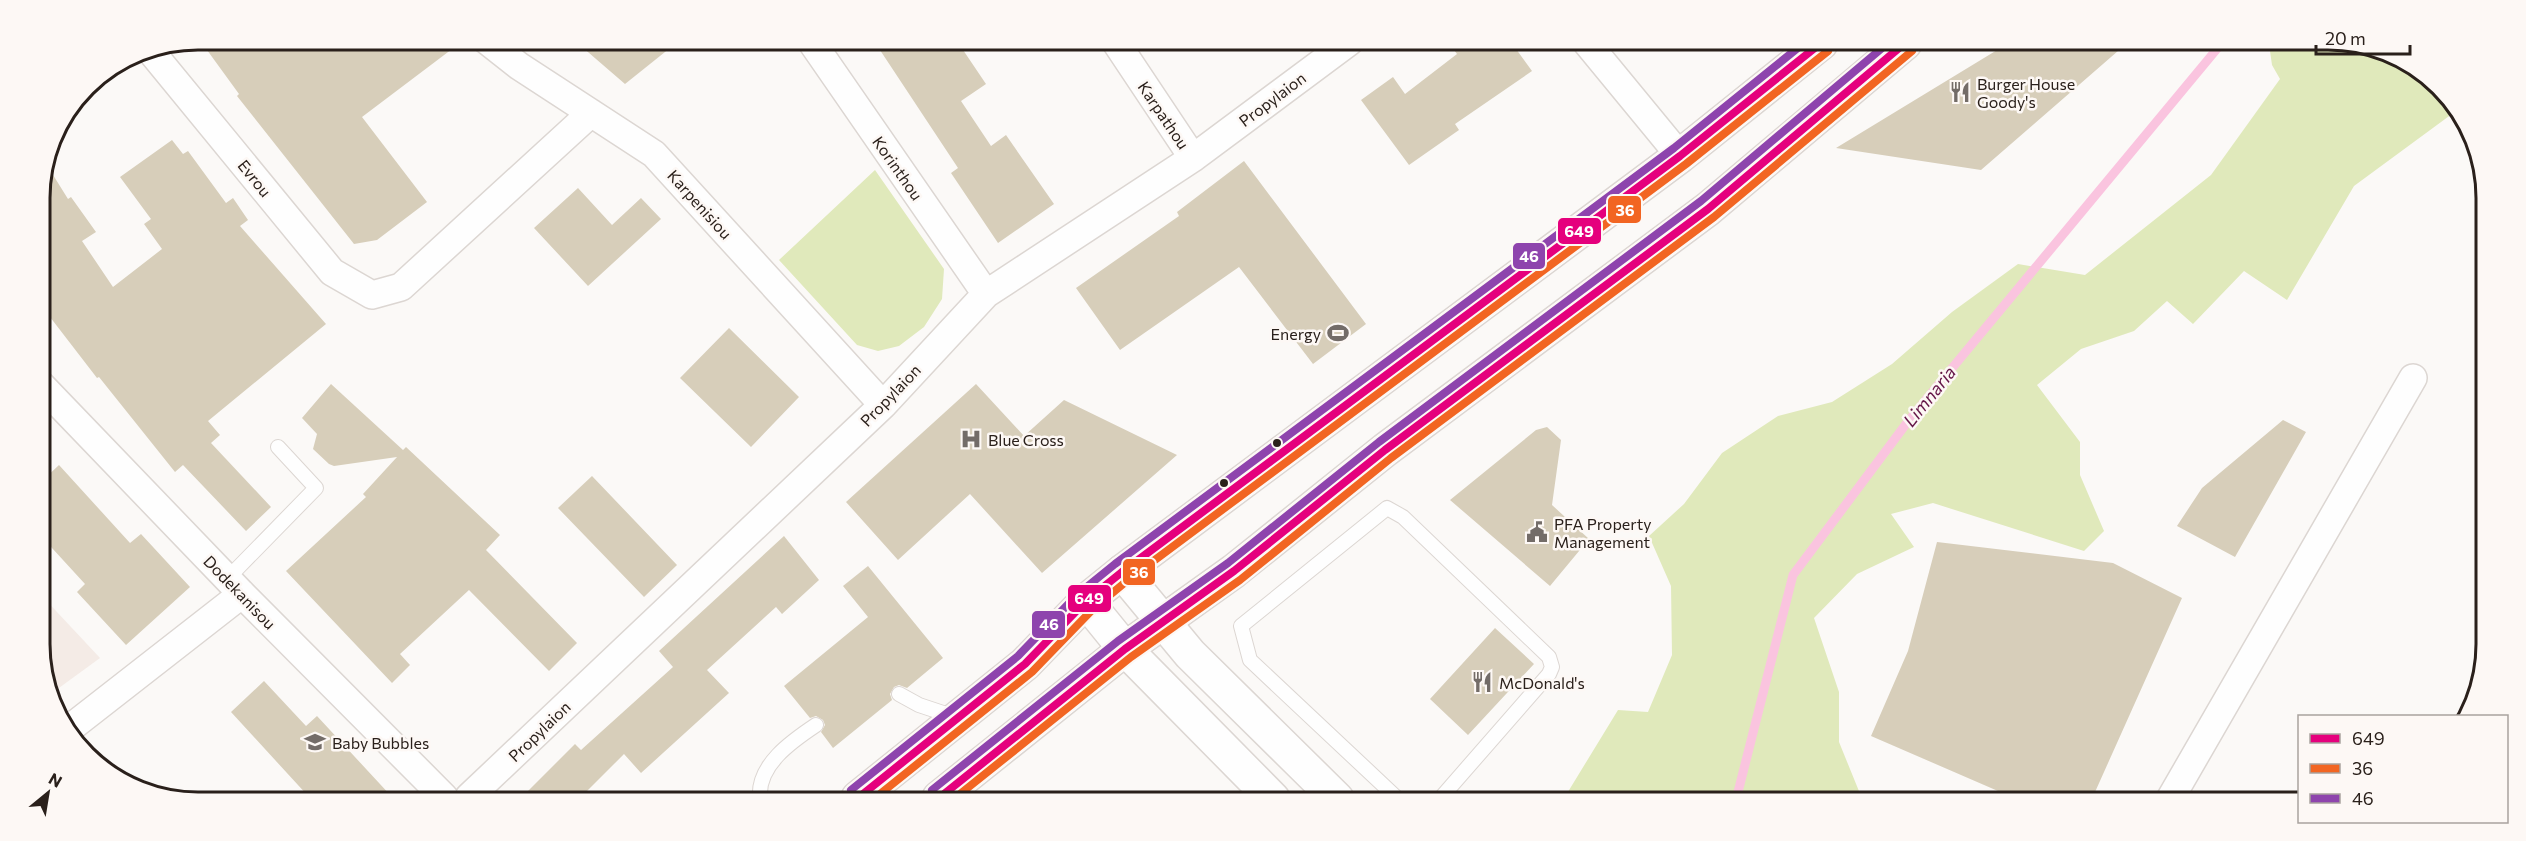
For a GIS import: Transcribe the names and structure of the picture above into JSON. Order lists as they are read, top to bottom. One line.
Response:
{"streets":{"street":["Propylaion","Karpathou","Korinthou","Evrou","Karpenisiou","Dodekanisou"]},"crossings":[["Propylaion","Karpathou"],["Propylaion","Korinthou"],["Propylaion","Karpenisiou"],["Evrou","Karpenisiou"]],"water":["Limnaria"],"places":{"restaurant":["Burger House Goody's","McDonald's"],"sports":["Energy"],"hospital":["Blue Cross"],"public building":["PFA Property Management"],"school or university":["Baby Bubbles"]},"lines":["transit line 649","transit line 46","transit line 36"],"legend":["649","36","46"],"scale_bar":"20 m","north":"top right"}
